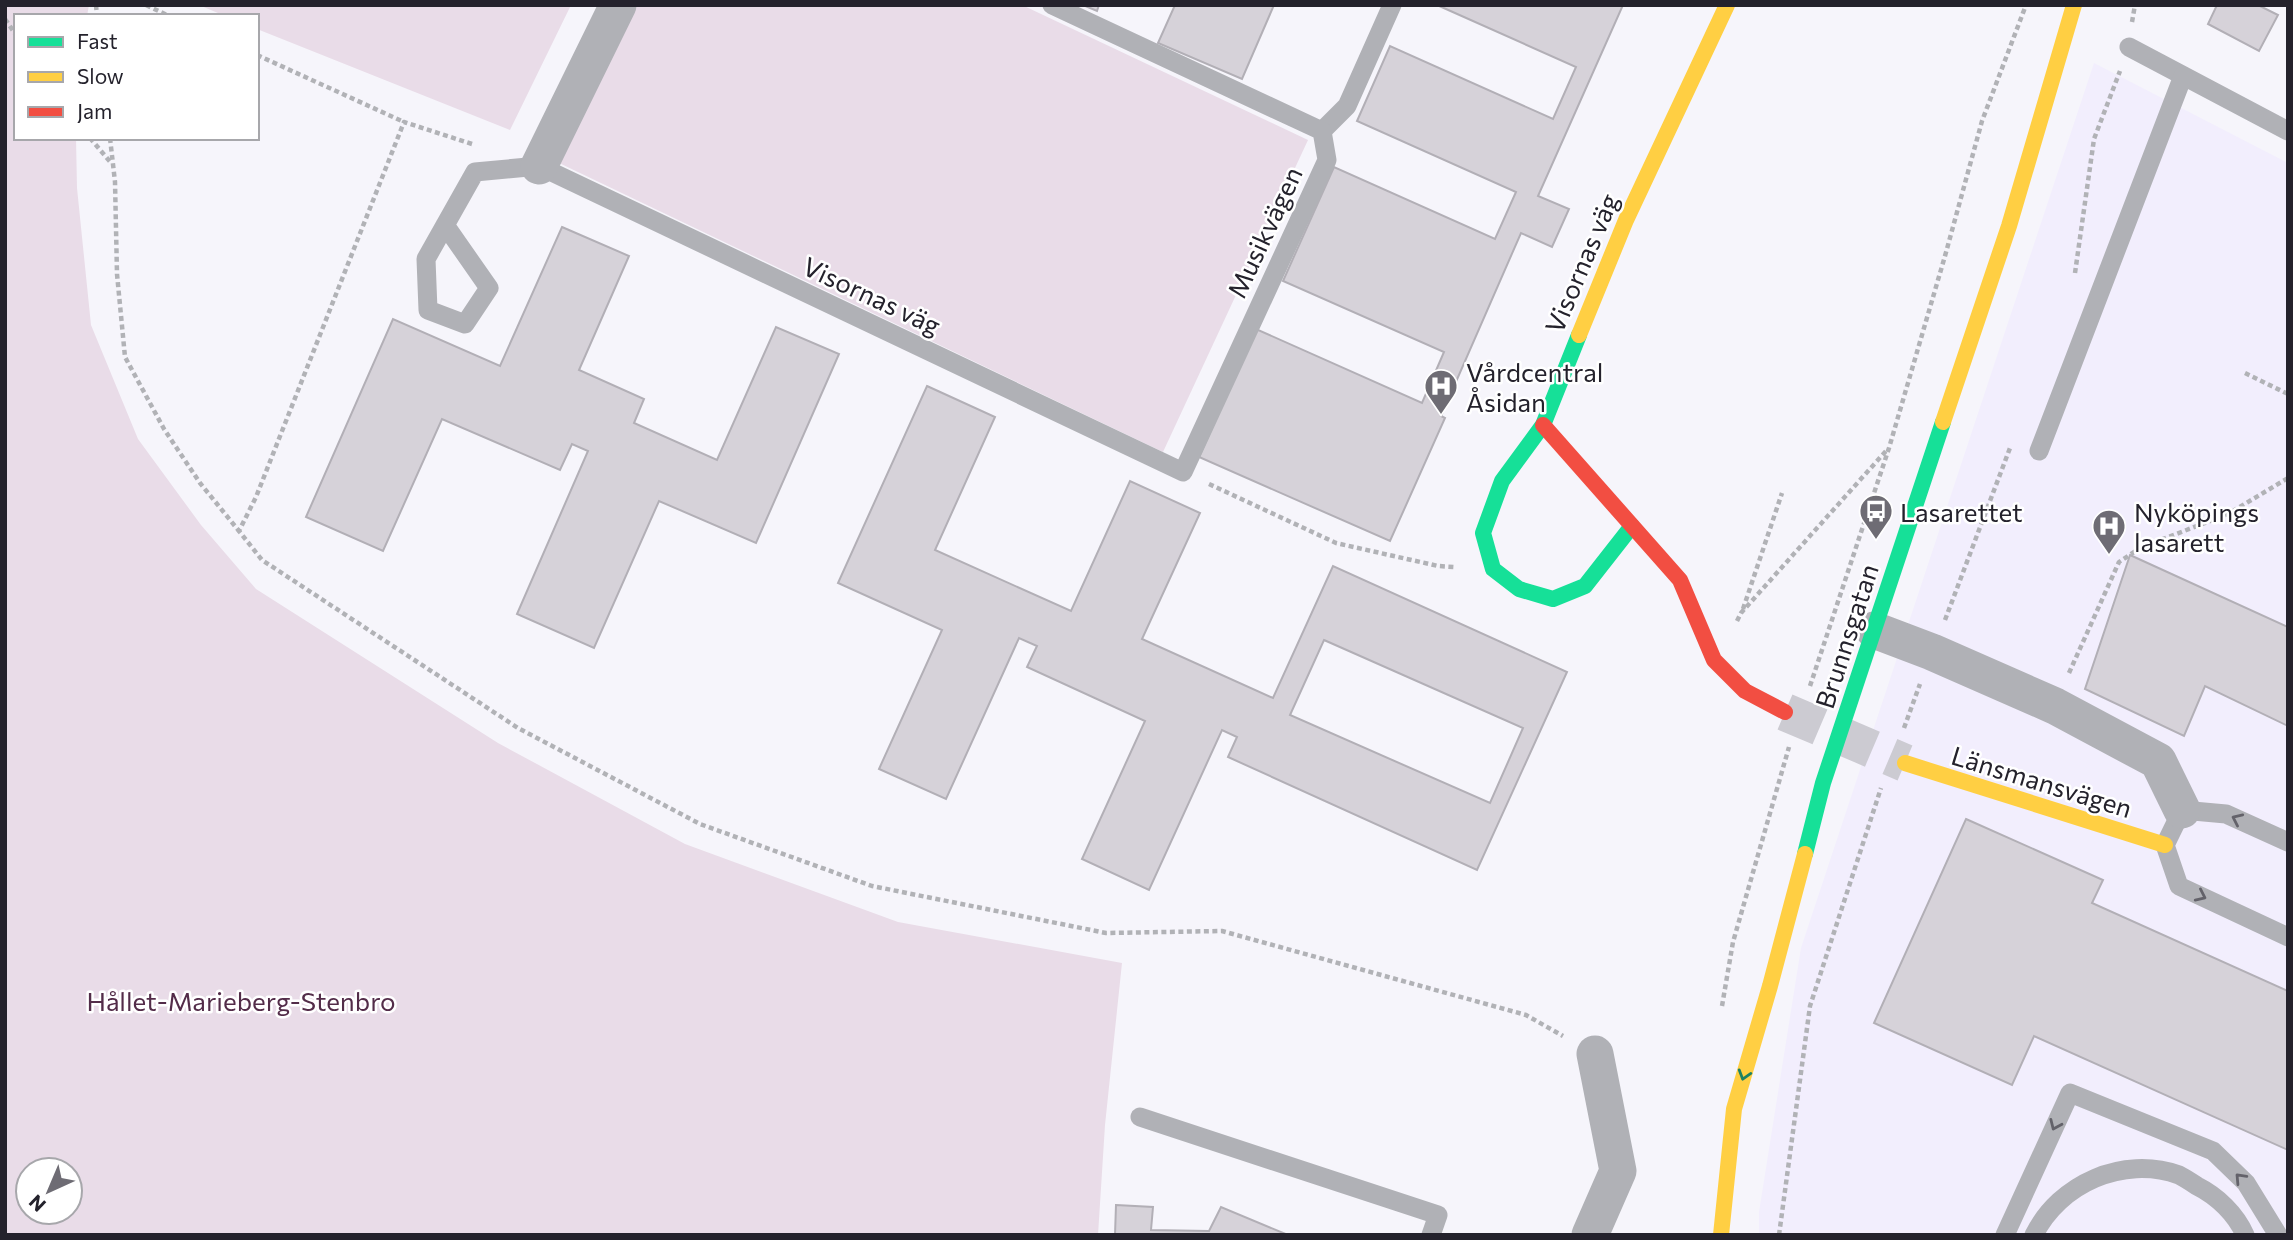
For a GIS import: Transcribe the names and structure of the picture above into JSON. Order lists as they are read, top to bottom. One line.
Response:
{"streets":{"main road":["Visornas väg","Brunnsgatan","Länsmansvägen"],"lane":["Musikvägen"]},"crossings":[["Musikvägen","Visornas väg"]],"parks":["Hållet-Marieberg-Stenbro"],"places":{"hospital":["Vårdcentral Åsidan","Nyköpings lasarett"],"bus stop":["Lasarettet"]},"legend":["Fast","Slow","Jam"],"north":"bottom left"}
